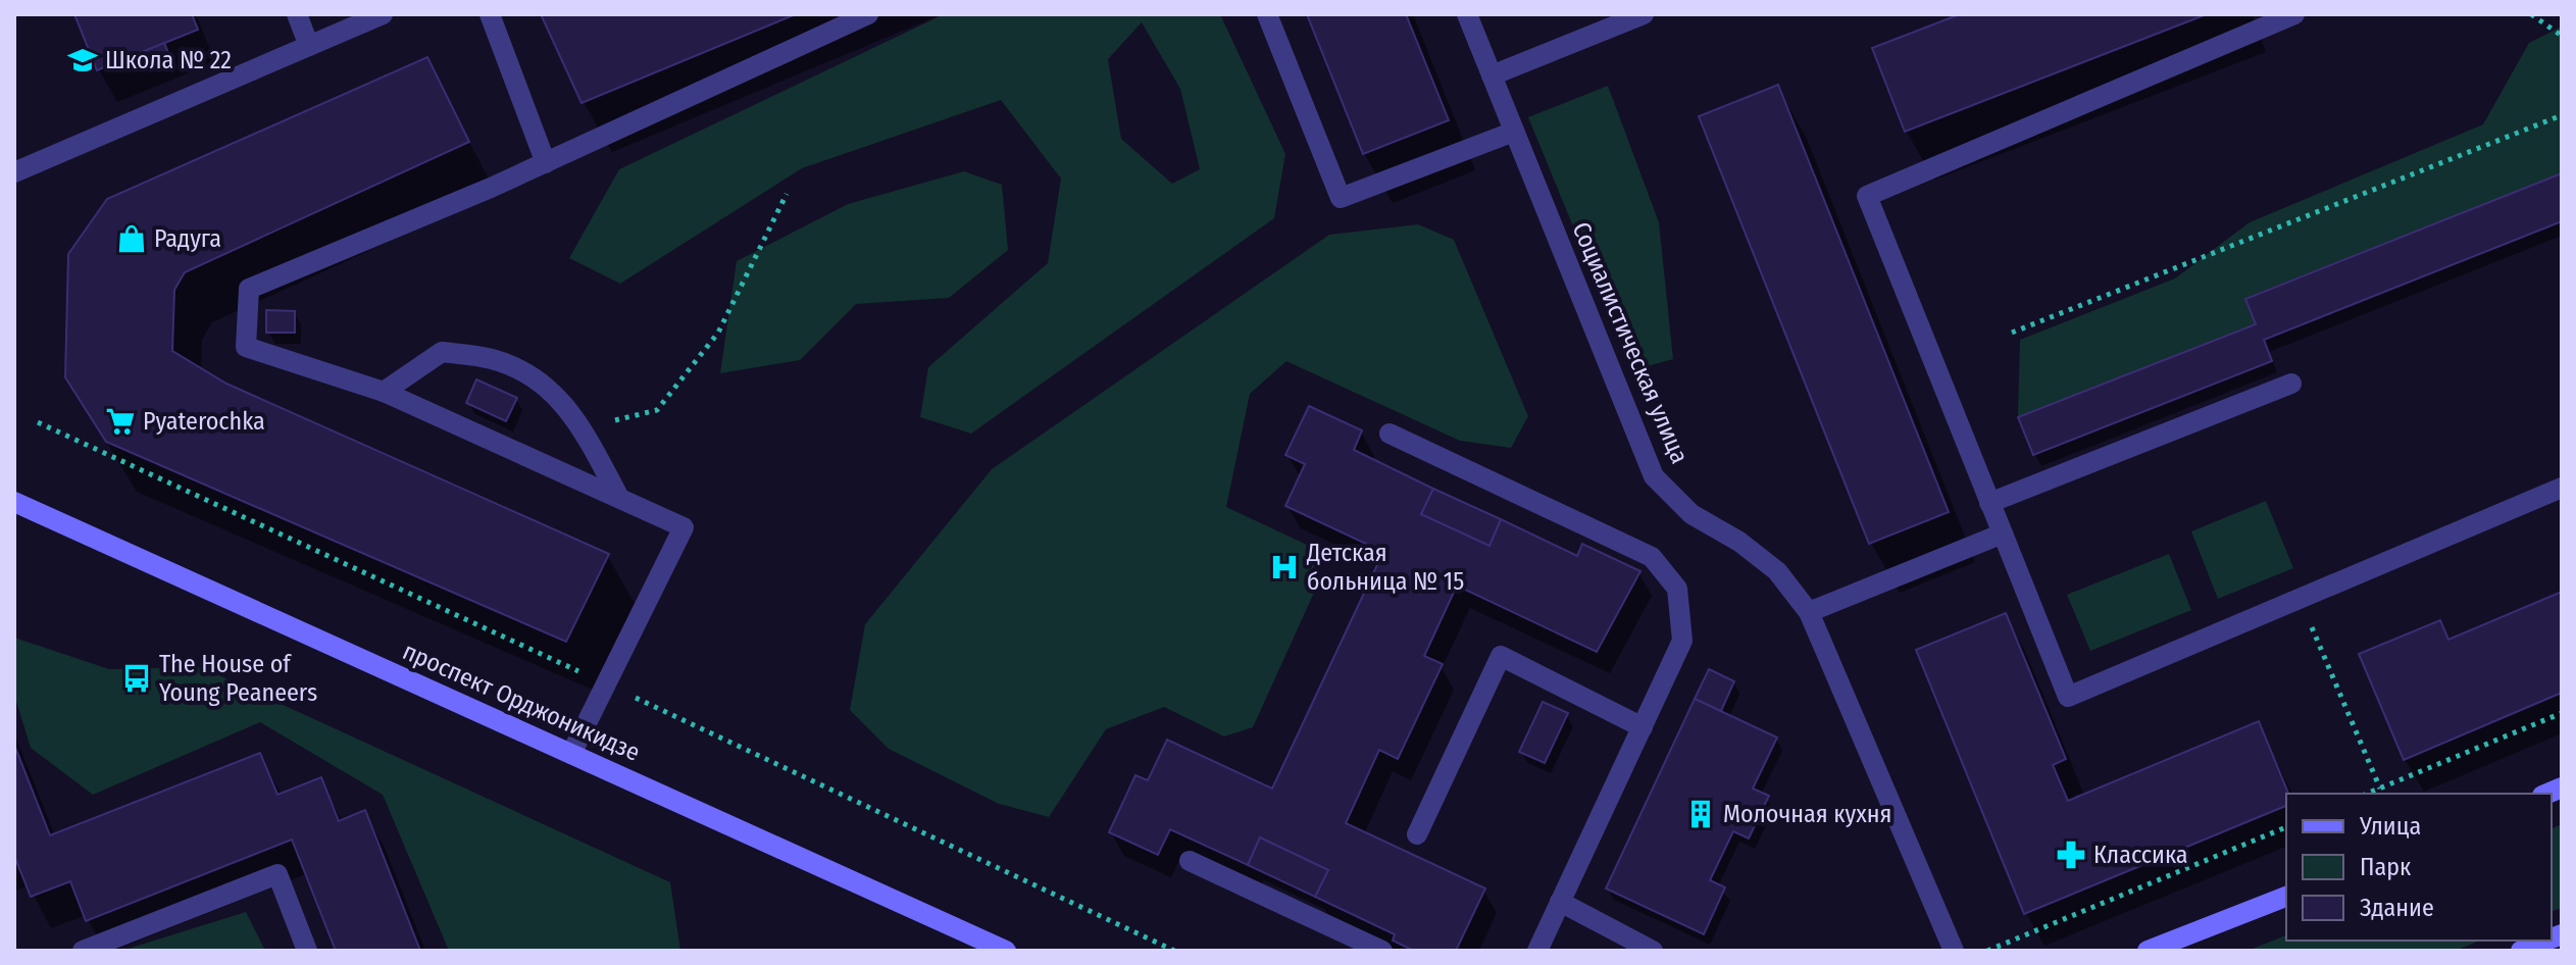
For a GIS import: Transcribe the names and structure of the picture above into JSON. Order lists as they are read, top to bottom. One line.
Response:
{"streets":{"street":["Социалистическая улица","проспект Орджоникидзе"]},"places":{"school or university":["Школа № 22"],"shop":["Радуга"],"supermarket":["Pyaterochka"],"hospital":["Детская больница № 15"],"bus stop":["The House of Young Peaneers"],"building":["Молочная кухня"],"pharmacy":["Классика"]},"legend":["Улица","Парк","Здание"]}
